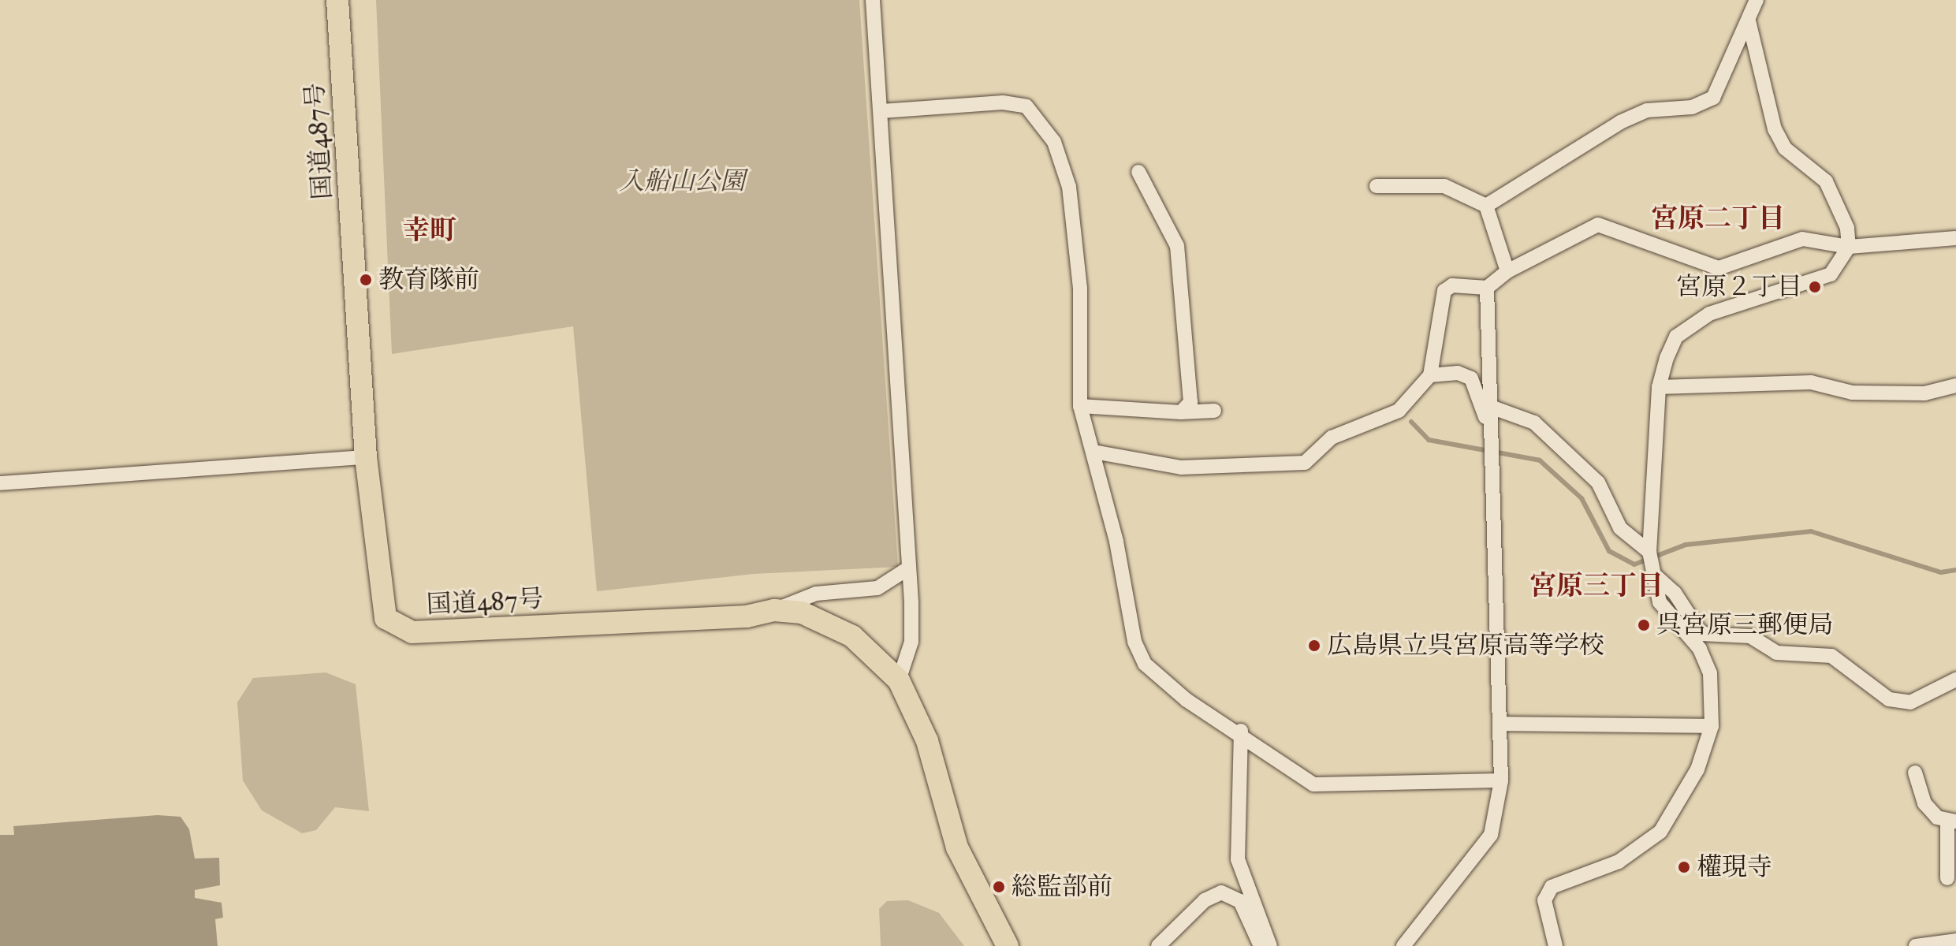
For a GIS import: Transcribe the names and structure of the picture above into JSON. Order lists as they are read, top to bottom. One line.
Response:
{"streets":{"highway":["国道487号"]},"districts":["宮原二丁目","幸町","宮原三丁目"],"parks":["入船山公園"],"places":["教育隊前","宮原２丁目","呉宮原三郵便局","広島県立呉宮原高等学校","權現寺","総監部前"]}
